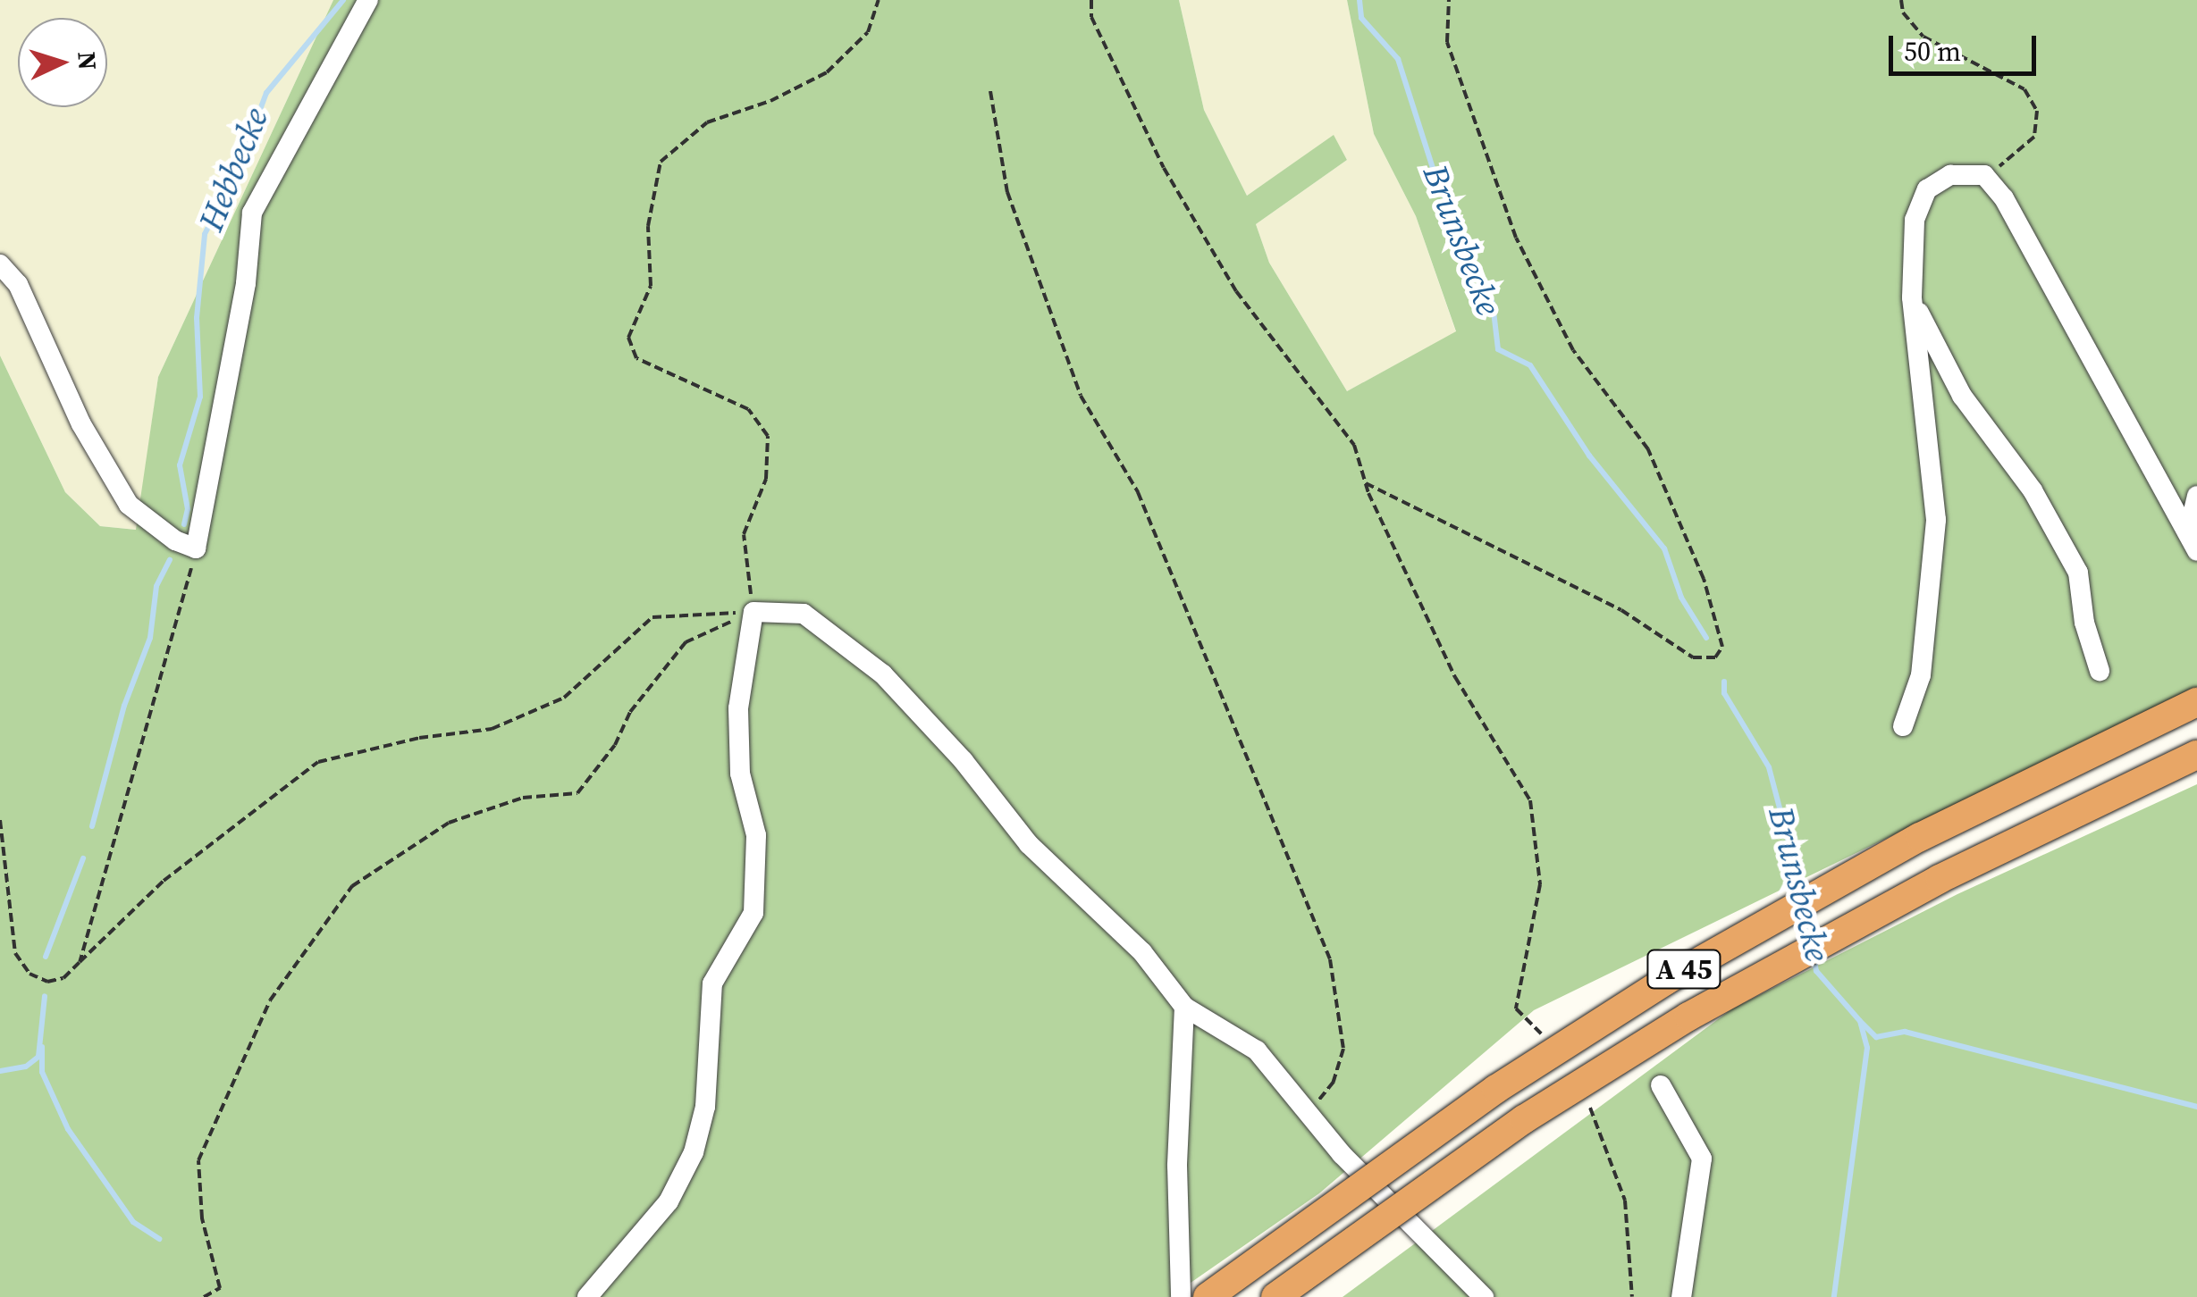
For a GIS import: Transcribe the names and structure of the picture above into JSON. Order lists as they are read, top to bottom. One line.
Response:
{"streets":{"highway":["A 45"]},"water":["Hebbecke","Brunsbecke"],"scale_bar":"50 m","north":"right"}
